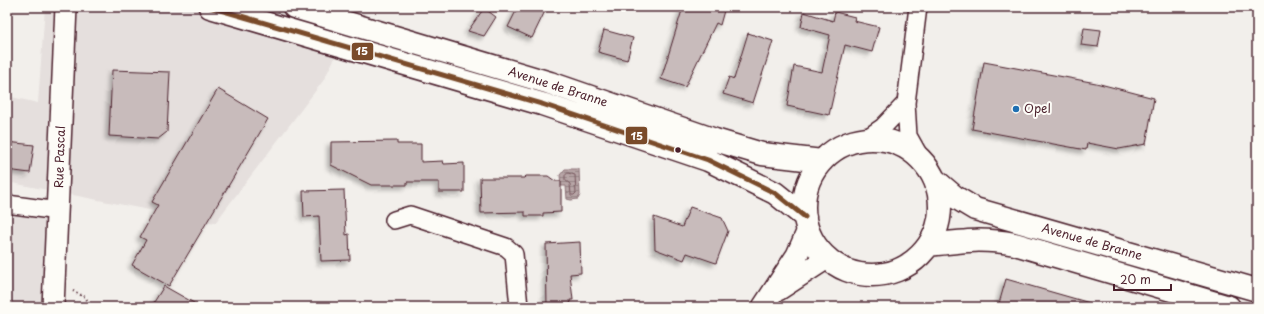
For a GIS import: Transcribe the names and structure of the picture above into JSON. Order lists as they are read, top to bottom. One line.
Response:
{"streets":{"main road":["Avenue de Branne"],"street":["Rue Pascal"]},"places":["Opel"],"lines":["transit line 15"],"scale_bar":"20 m"}
